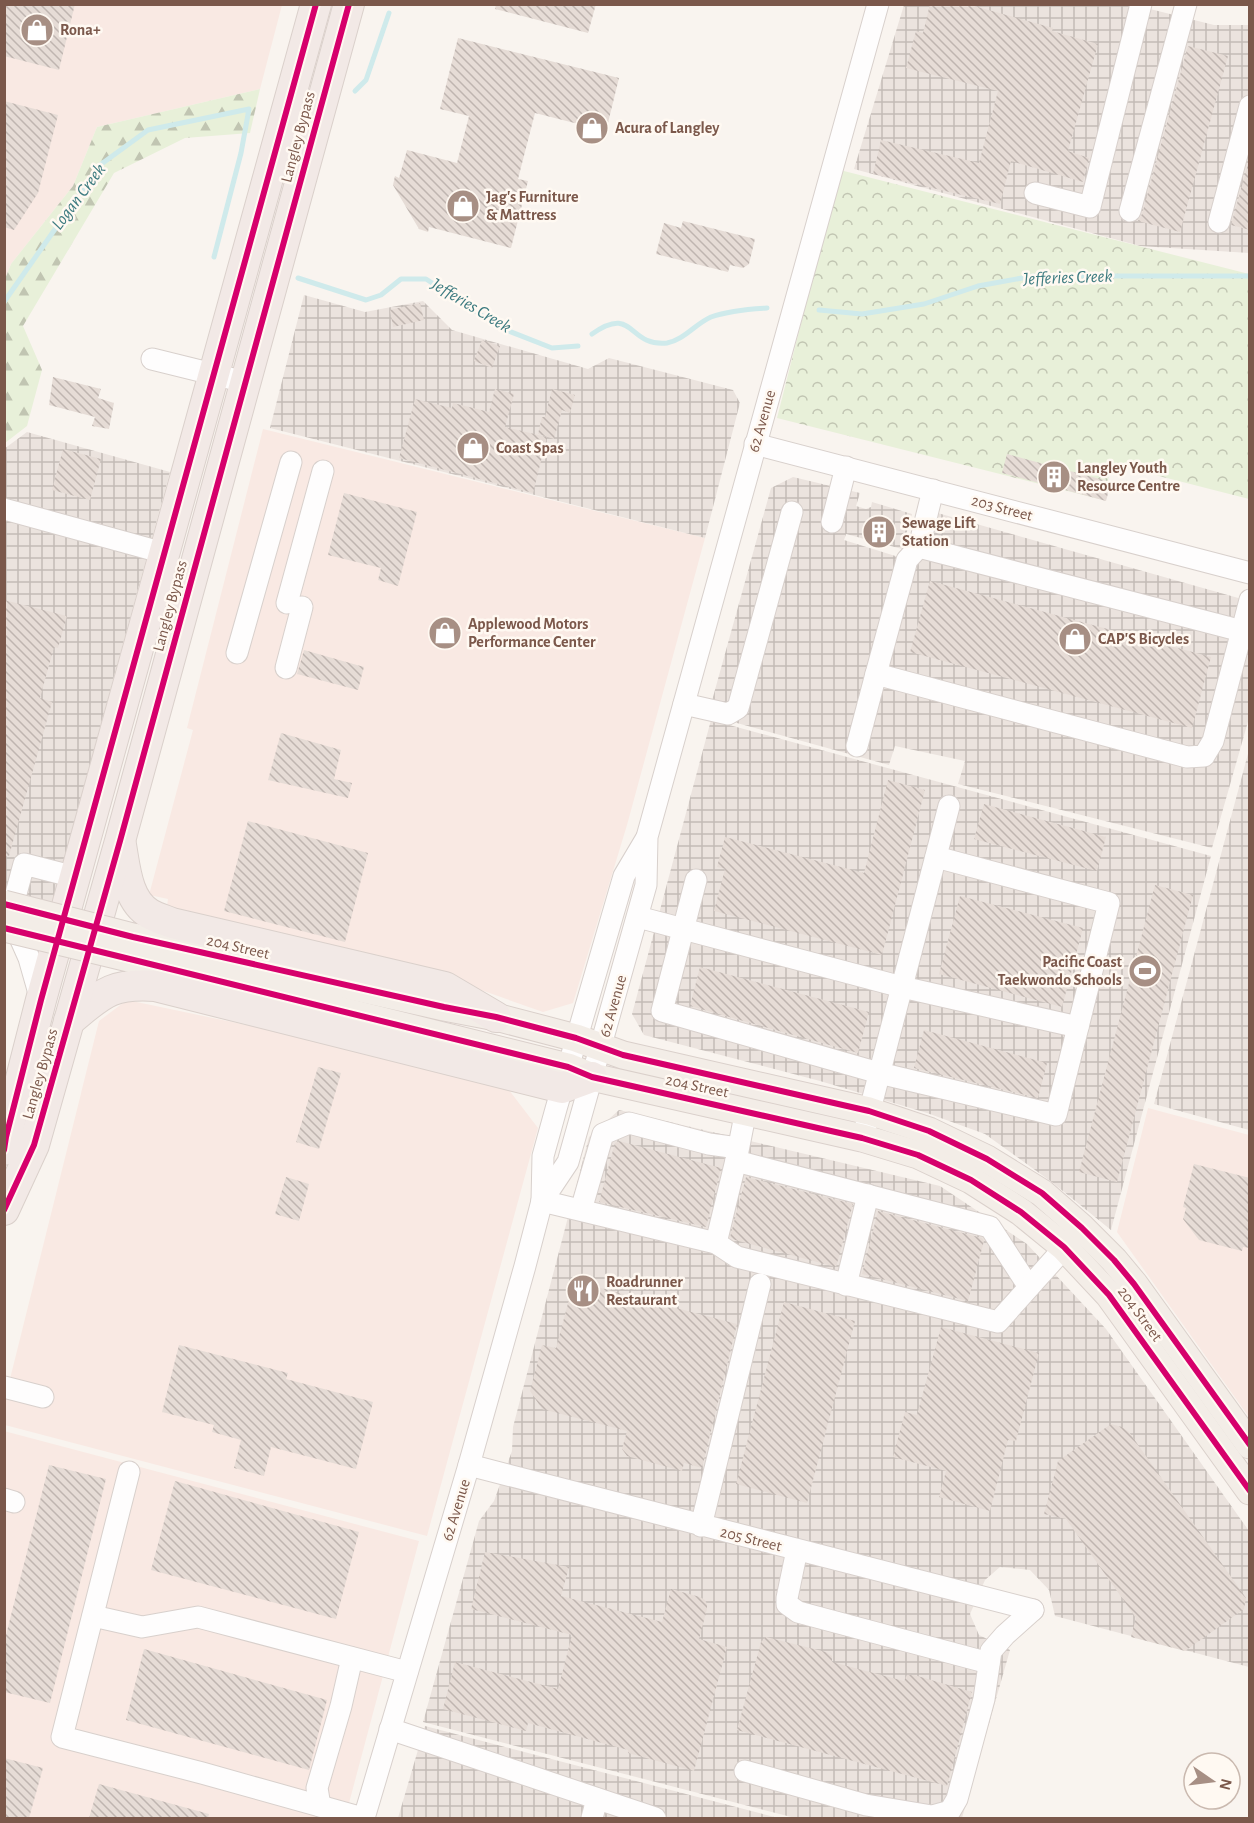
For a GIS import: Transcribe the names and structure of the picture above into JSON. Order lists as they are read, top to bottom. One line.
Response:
{"streets":{"highway":["Langley Bypass"],"main road":["204 Street"],"street":["62 Avenue","203 Street","205 Street"]},"crossings":[["62 Avenue","203 Street"],["62 Avenue","204 Street"],["62 Avenue","205 Street"]],"water":["Logan Creek","Jefferies Creek"],"places":{"shop":["Rona+","Acura of Langley","Jag's Furniture & Mattress","Coast Spas","Applewood Motors Performance Center","CAP'S Bicycles"],"building":["Langley Youth Resource Centre","Sewage Lift Station"],"sports":["Pacific Coast Taekwondo Schools"],"restaurant":["Roadrunner Restaurant"]},"north":"right"}
